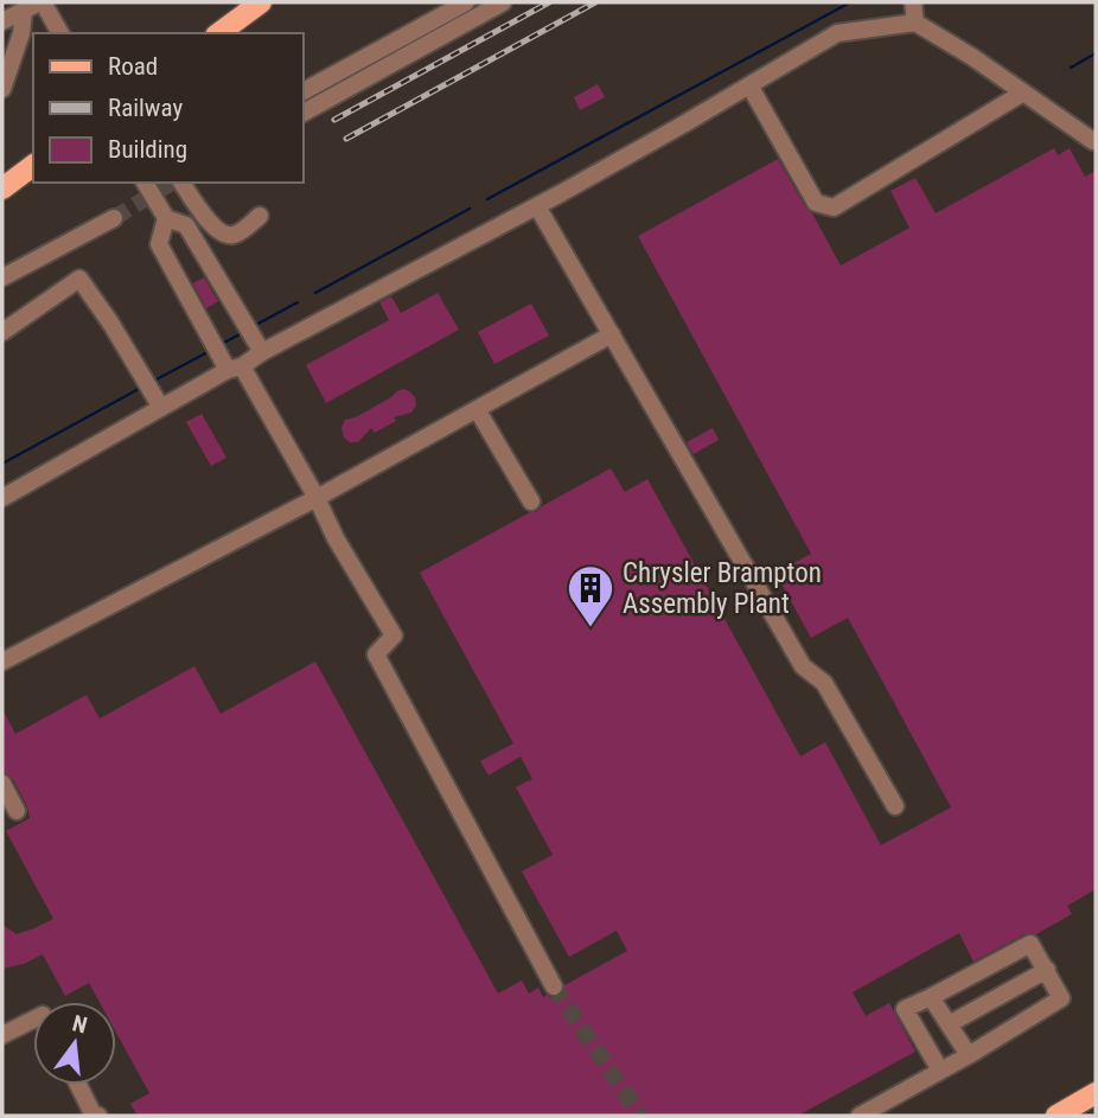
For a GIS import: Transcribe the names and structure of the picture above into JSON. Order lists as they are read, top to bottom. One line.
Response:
{"places":{"building":["Chrysler Brampton Assembly Plant"]},"legend":["Road","Railway","Building"],"north":"top"}
